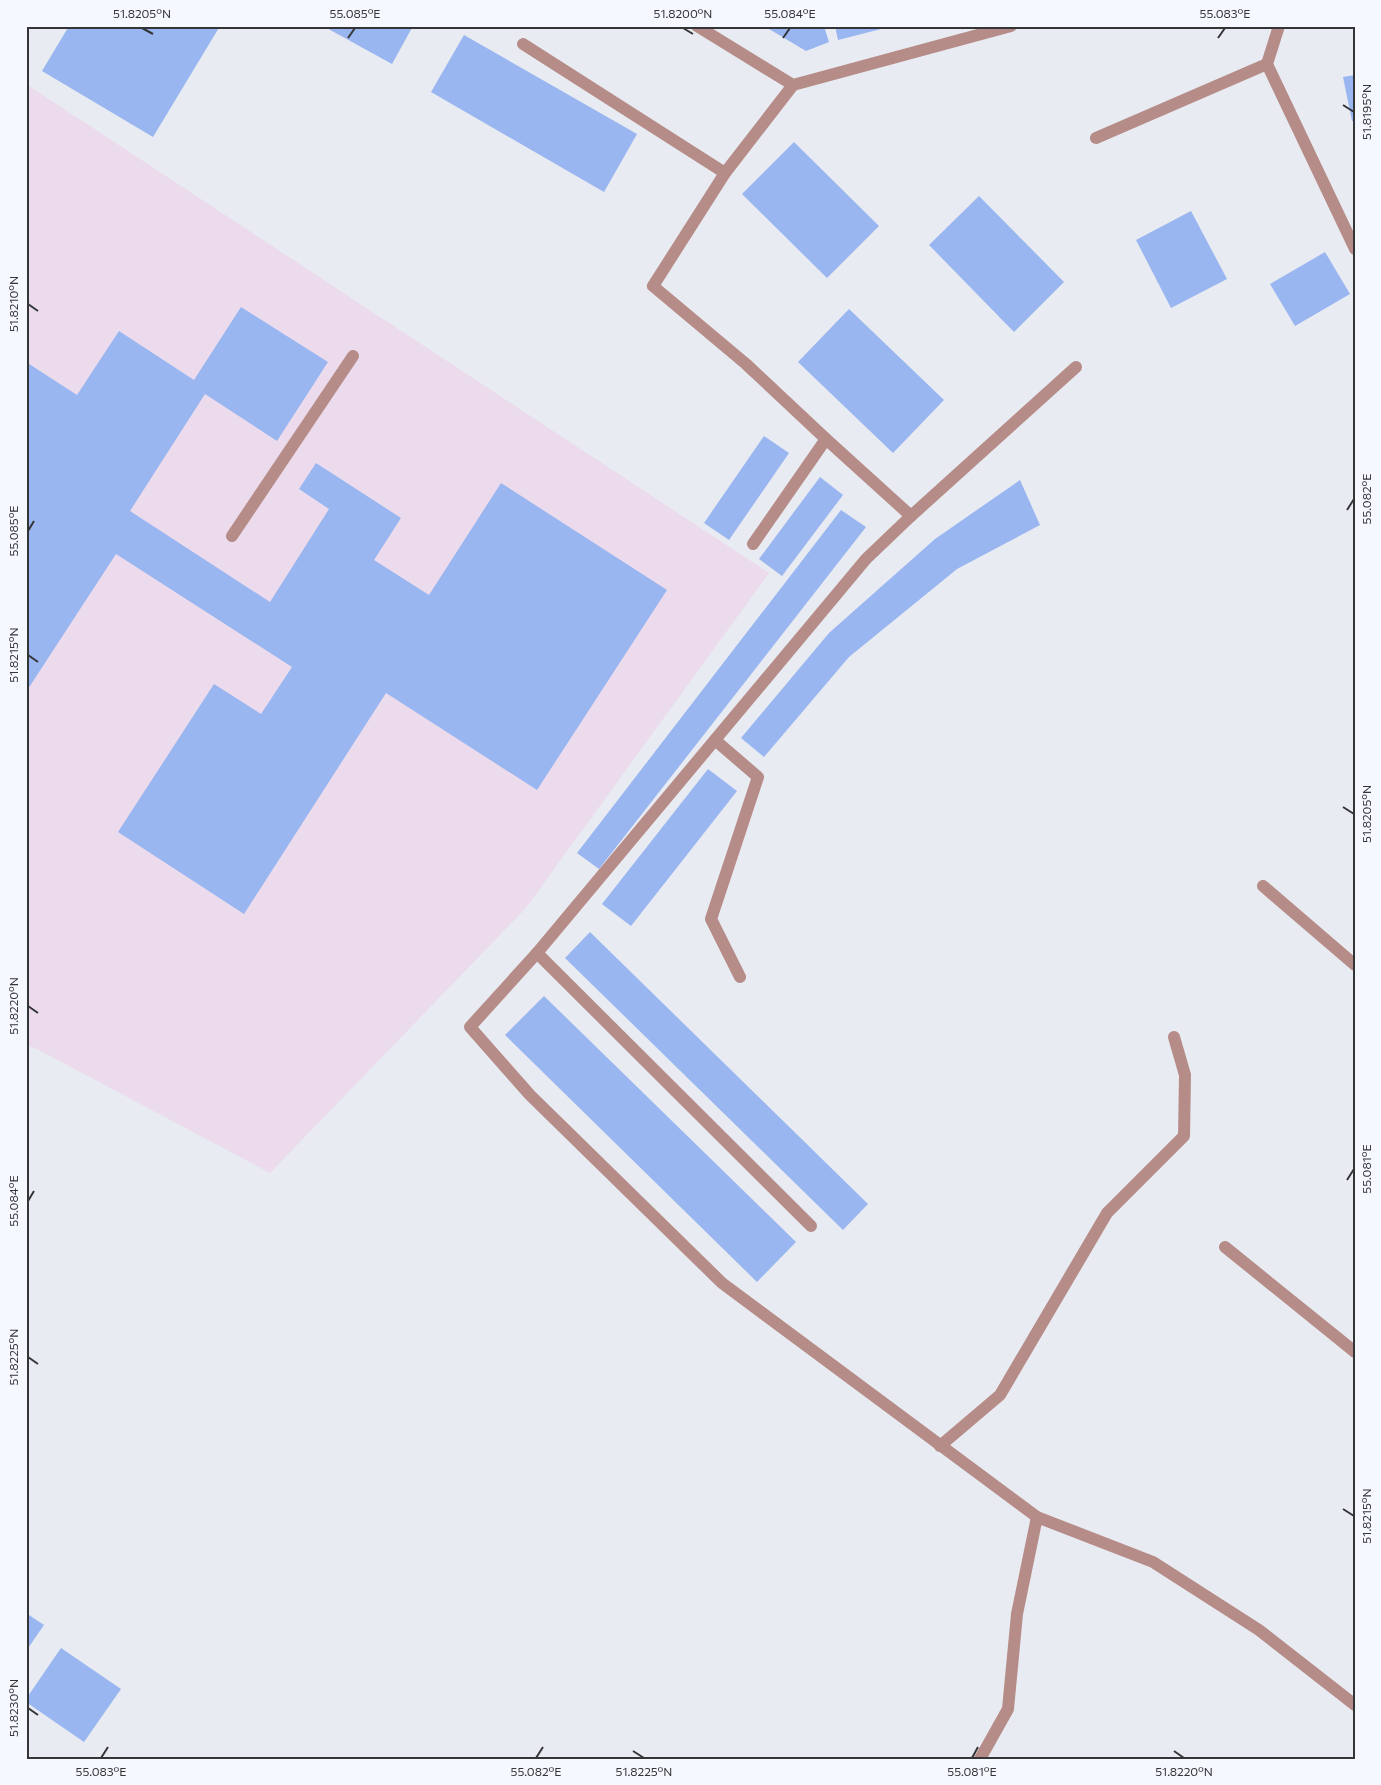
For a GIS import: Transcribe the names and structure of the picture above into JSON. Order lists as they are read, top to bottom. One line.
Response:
{"coordinates":["51.8205°N","55.085°E","51.8200°N","55.084°E","55.083°E","51.8195°N","51.8210°N","55.082°E","51.8215°N","51.8220°N","55.081°E","51.8225°N","51.8230°N"]}
